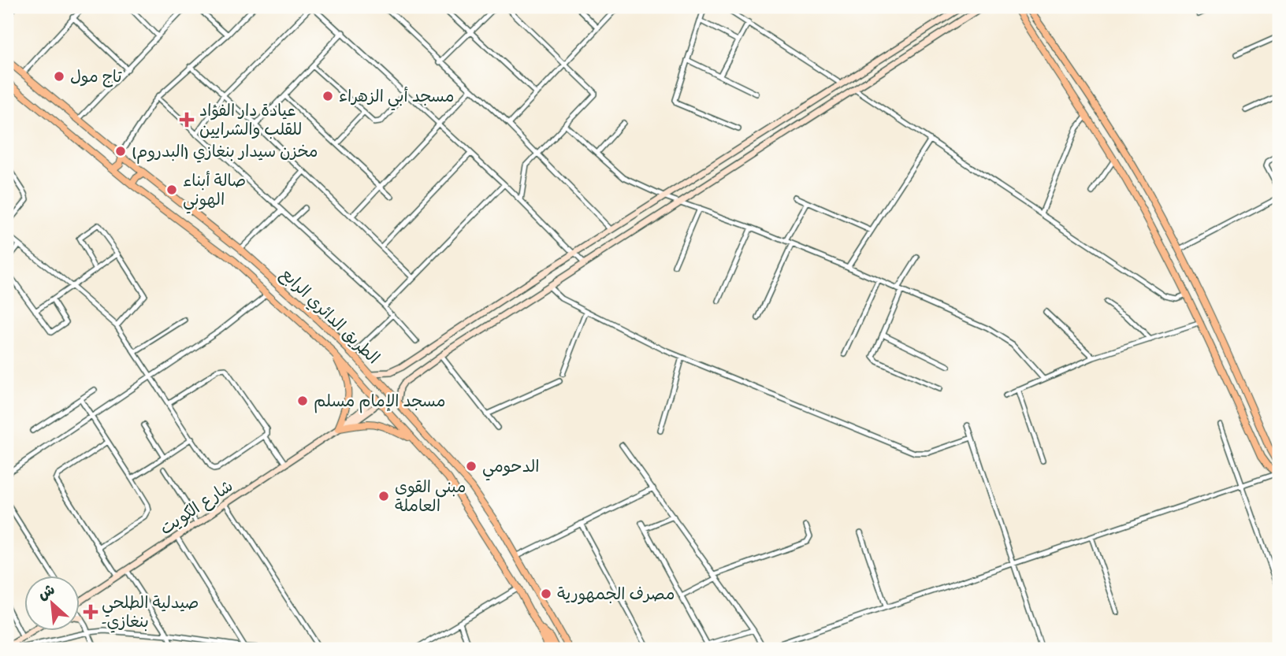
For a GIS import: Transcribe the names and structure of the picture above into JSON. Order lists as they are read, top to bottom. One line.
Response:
{"streets":{"main road":["الطريق الدائري الرابع","شارع الكويت"]},"crossings":[["الطريق الدائري الرابع","شارع الكويت"]],"places":{"other":["تاج مول","مسجد أبي الزهراء","مخزن سيدار بنغازي (البدروم)","صالة أبناء الهوني","مسجد الإمام مسلم","الدحومي","مبنى القوى العاملة","مصرف الجمهورية"],"health":["عيادة دار الفؤاد للقلب والشرايين","صيدلية الطلحي -بنغازي"]},"north":"top left"}
